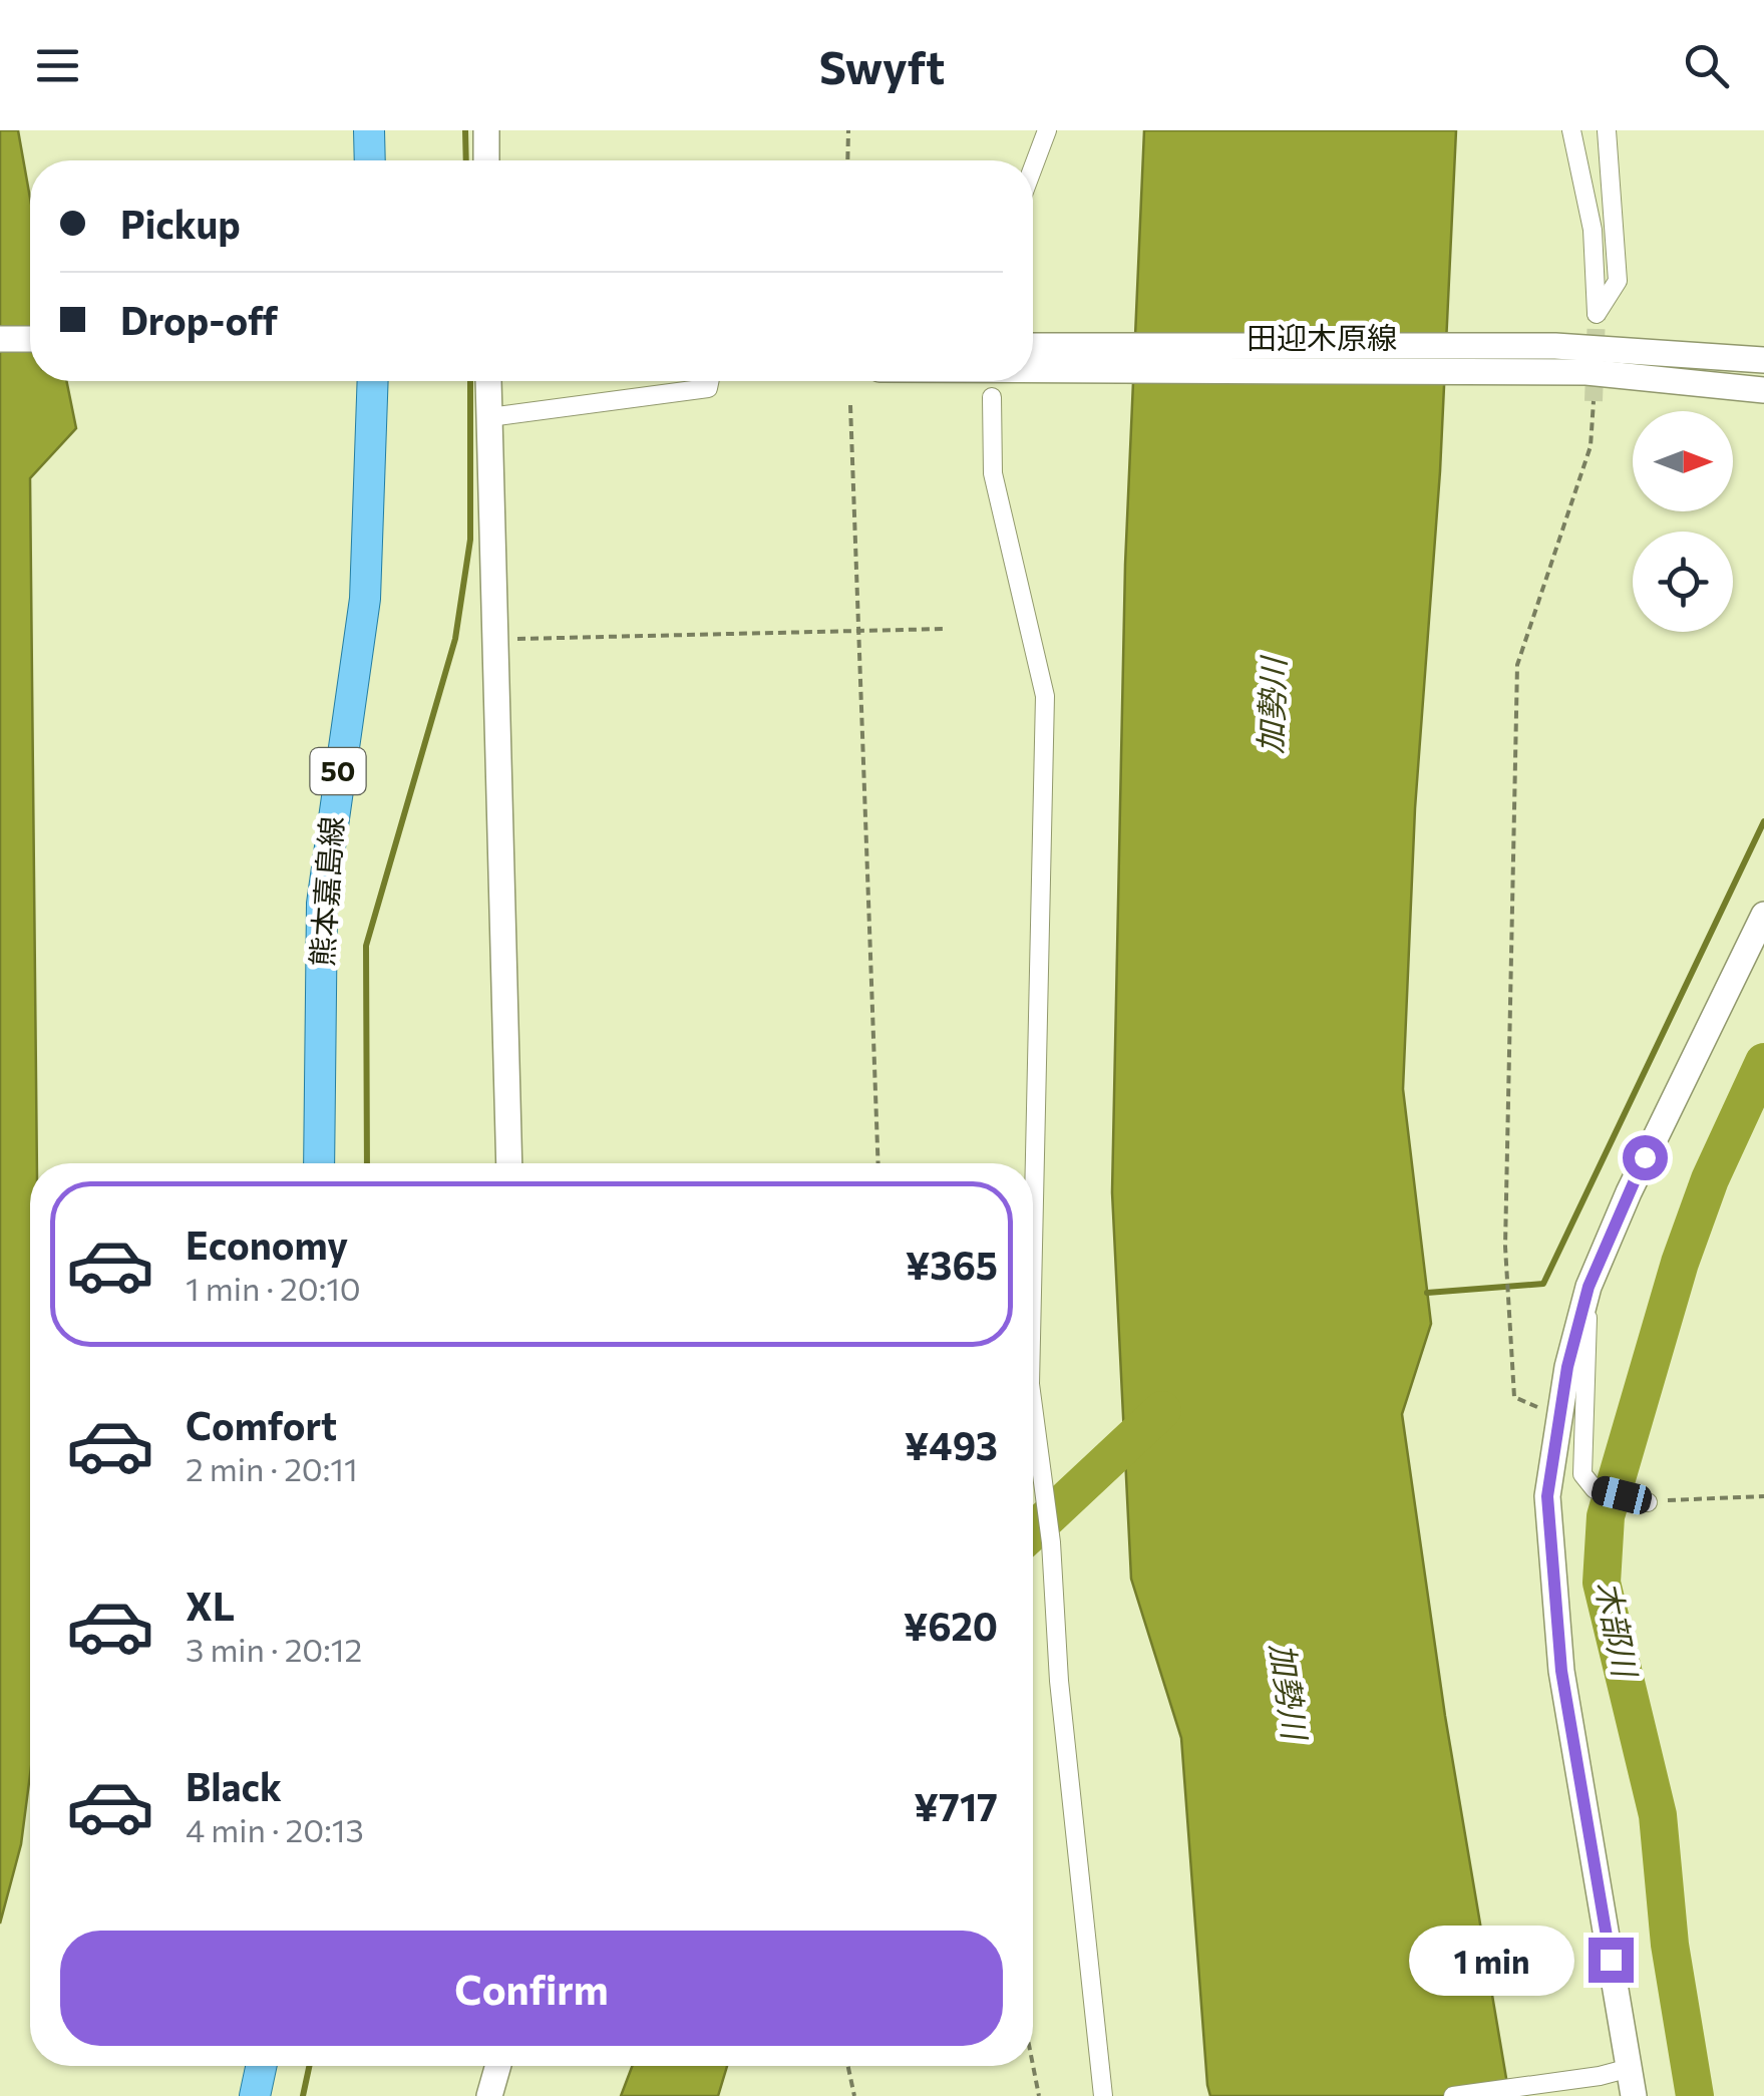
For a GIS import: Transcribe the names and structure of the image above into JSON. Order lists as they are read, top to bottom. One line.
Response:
{"streets":{"main road":["50","熊本嘉島線"],"street":["田迎木原線"]},"water":["加勢川","木部川"],"north":"right","page":{"header":"Swyft","banner":["Pickup","Drop-off"],"list":[{"name":"Economy","note":"1 min · 20:10","value":"¥365"},{"name":"Comfort","note":"2 min · 20:11","value":"¥493"},{"name":"XL","note":"3 min · 20:12","value":"¥620"},{"name":"Black","note":"4 min · 20:13","value":"¥717"}],"buttons":"Confirm","bubble":"1 min"}}
